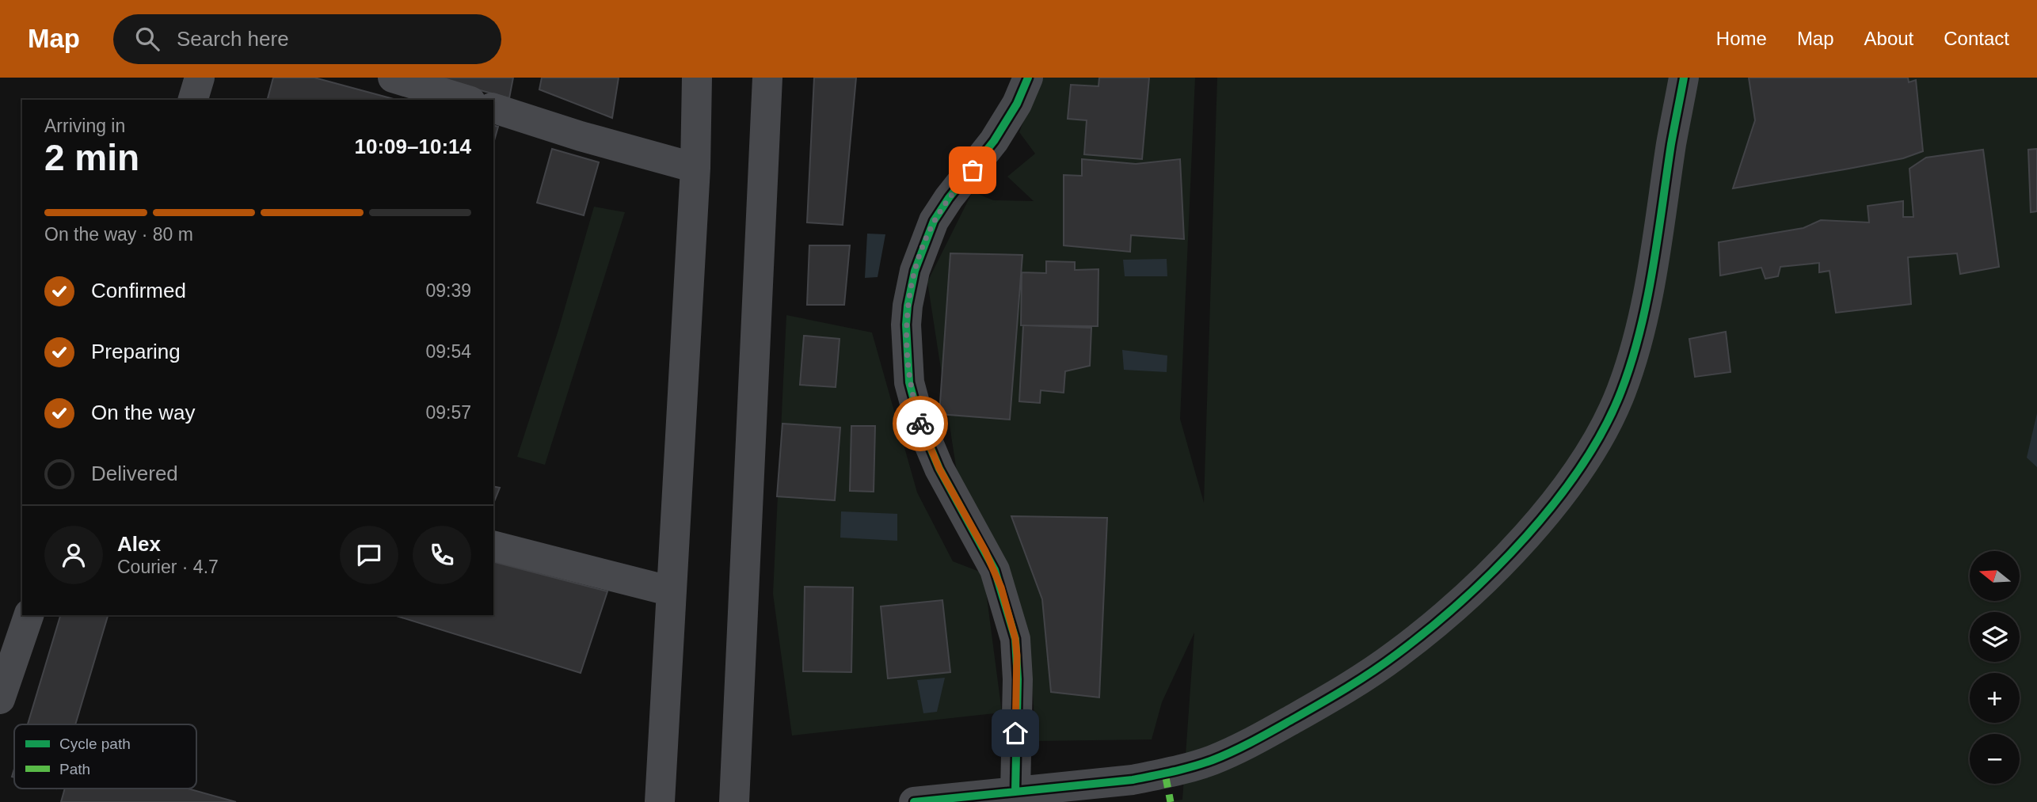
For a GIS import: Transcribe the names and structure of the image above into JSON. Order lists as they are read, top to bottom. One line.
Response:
{"legend":["Cycle path","Path"],"north":"left","page":{"header":"Map","search":"Search here","nav":["Home","Map","About","Contact"],"heading":["2 min","Arriving in","10:09–10:14"],"panel":["Alex","Courier · 4.7"],"bar":"On the way · 80 m","list":[["Confirmed","09:39"],["Preparing","09:54"],["On the way","09:57"],"Delivered"],"map_buttons":["+","−"]}}
